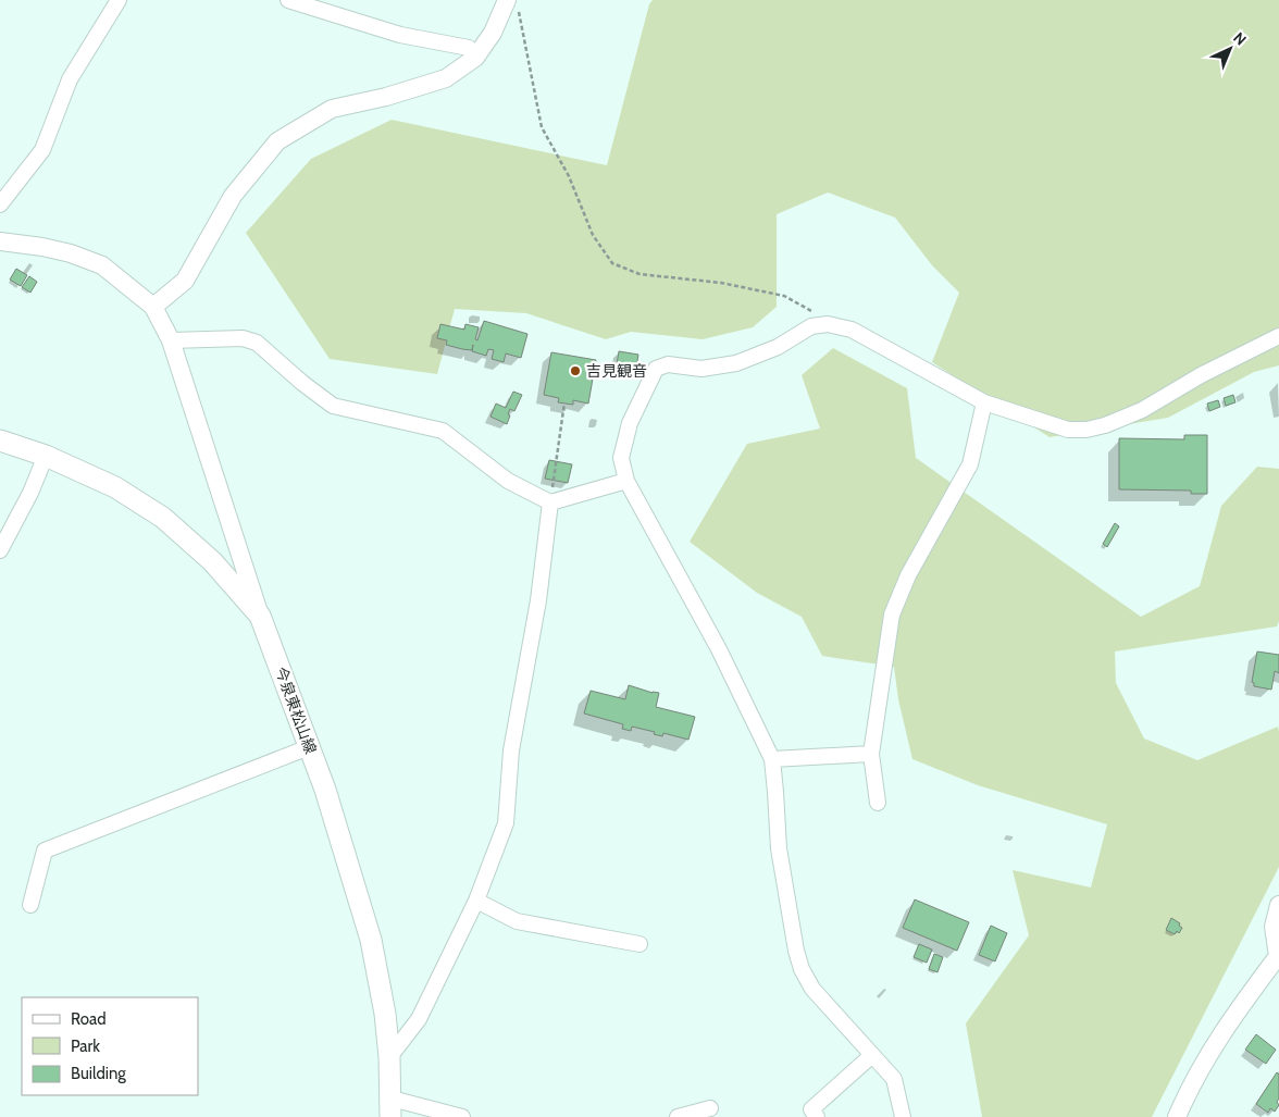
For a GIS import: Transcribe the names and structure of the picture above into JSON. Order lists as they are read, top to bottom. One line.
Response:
{"streets":{"main road":["今泉東松山線"]},"places":["吉見観音"],"legend":["Road","Park","Building"],"north":"top right"}
